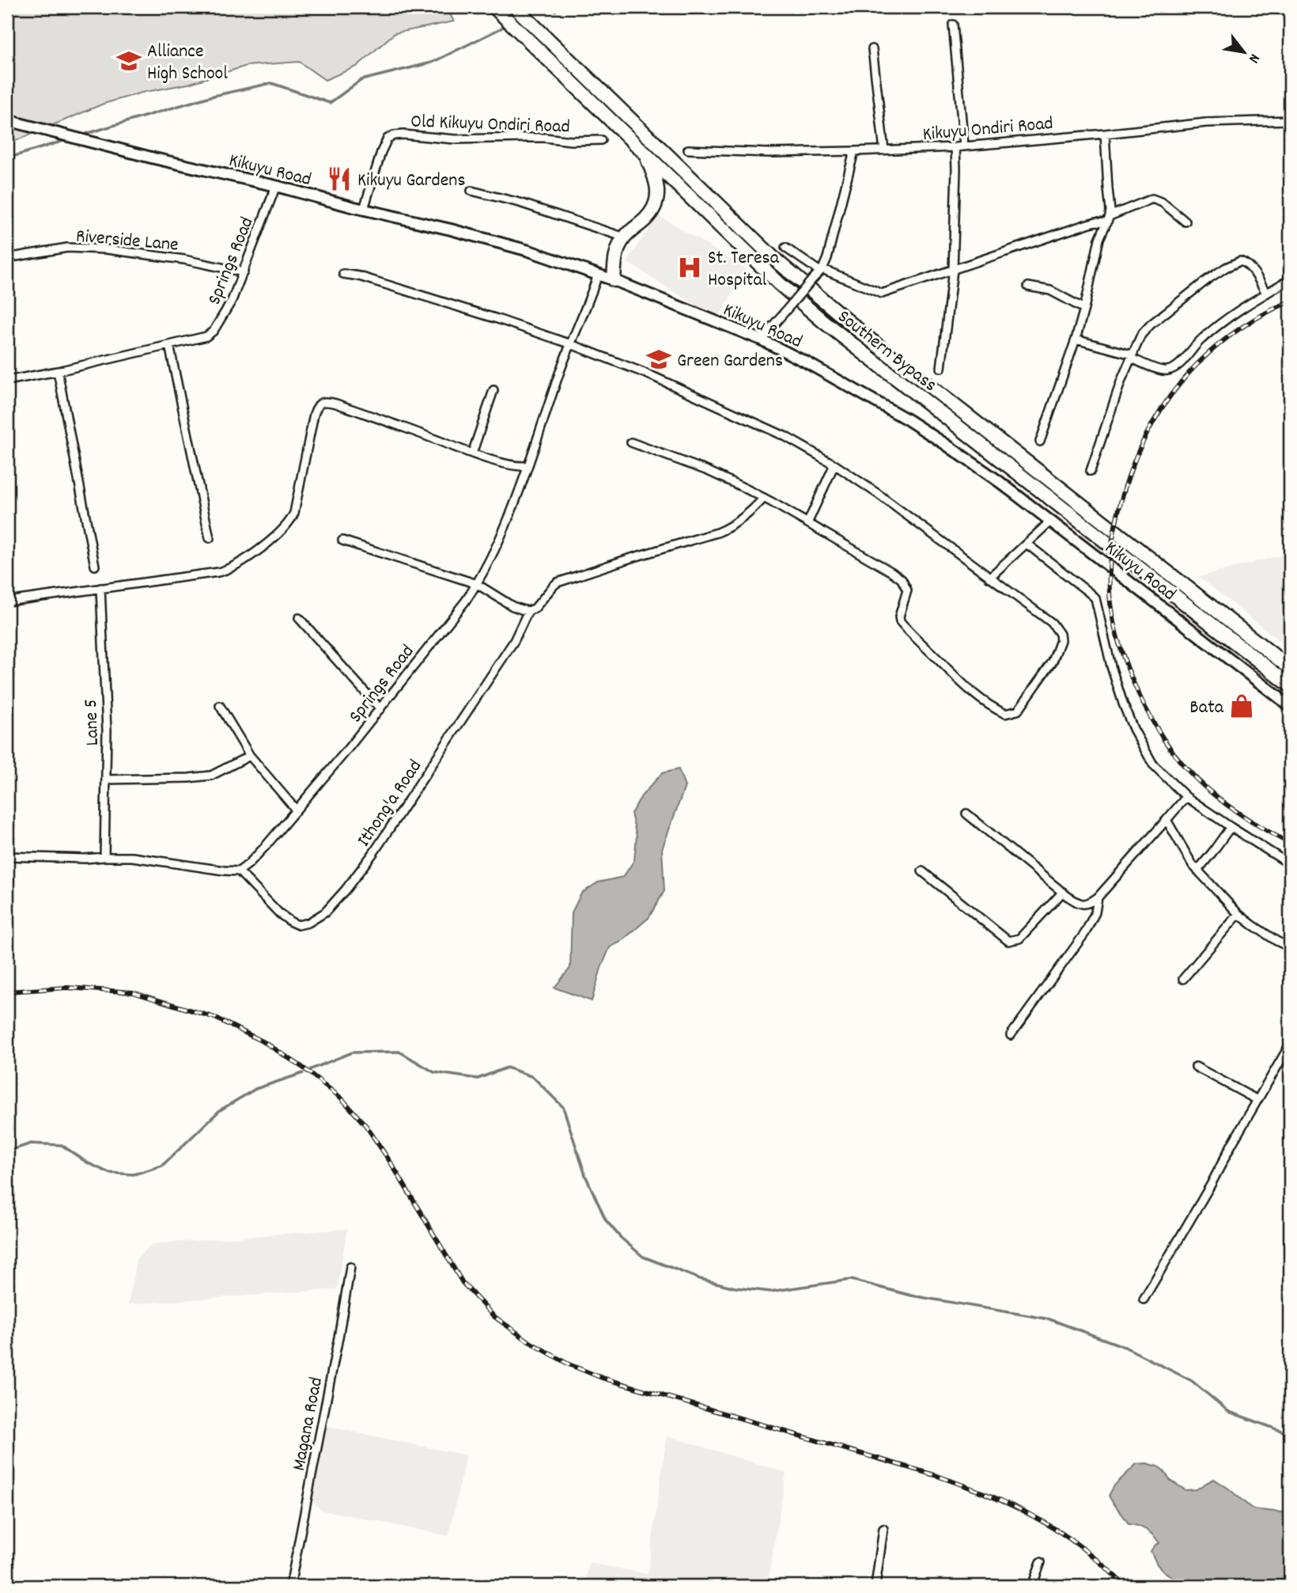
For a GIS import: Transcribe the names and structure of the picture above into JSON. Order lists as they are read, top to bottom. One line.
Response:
{"streets":{"highway":["Southern Bypass"],"main road":["Kikuyu Road"],"street":["Old Kikuyu Ondiri Road","Kikuyu Ondiri Road","Riverside Lane","Springs Road","Lane 5","Ithong'a Road","Magana Road"]},"crossings":[["Old Kikuyu Ondiri Road","Kikuyu Road"],["Kikuyu Road","Springs Road"],["Riverside Lane","Springs Road"],["Springs Road","Ithong'a Road"]],"places":{"school or university":["Alliance High School","Green Gardens"],"restaurant":["Kikuyu Gardens"],"hospital":["St. Teresa Hospital"],"shop":["Bata"]},"north":"bottom right"}
